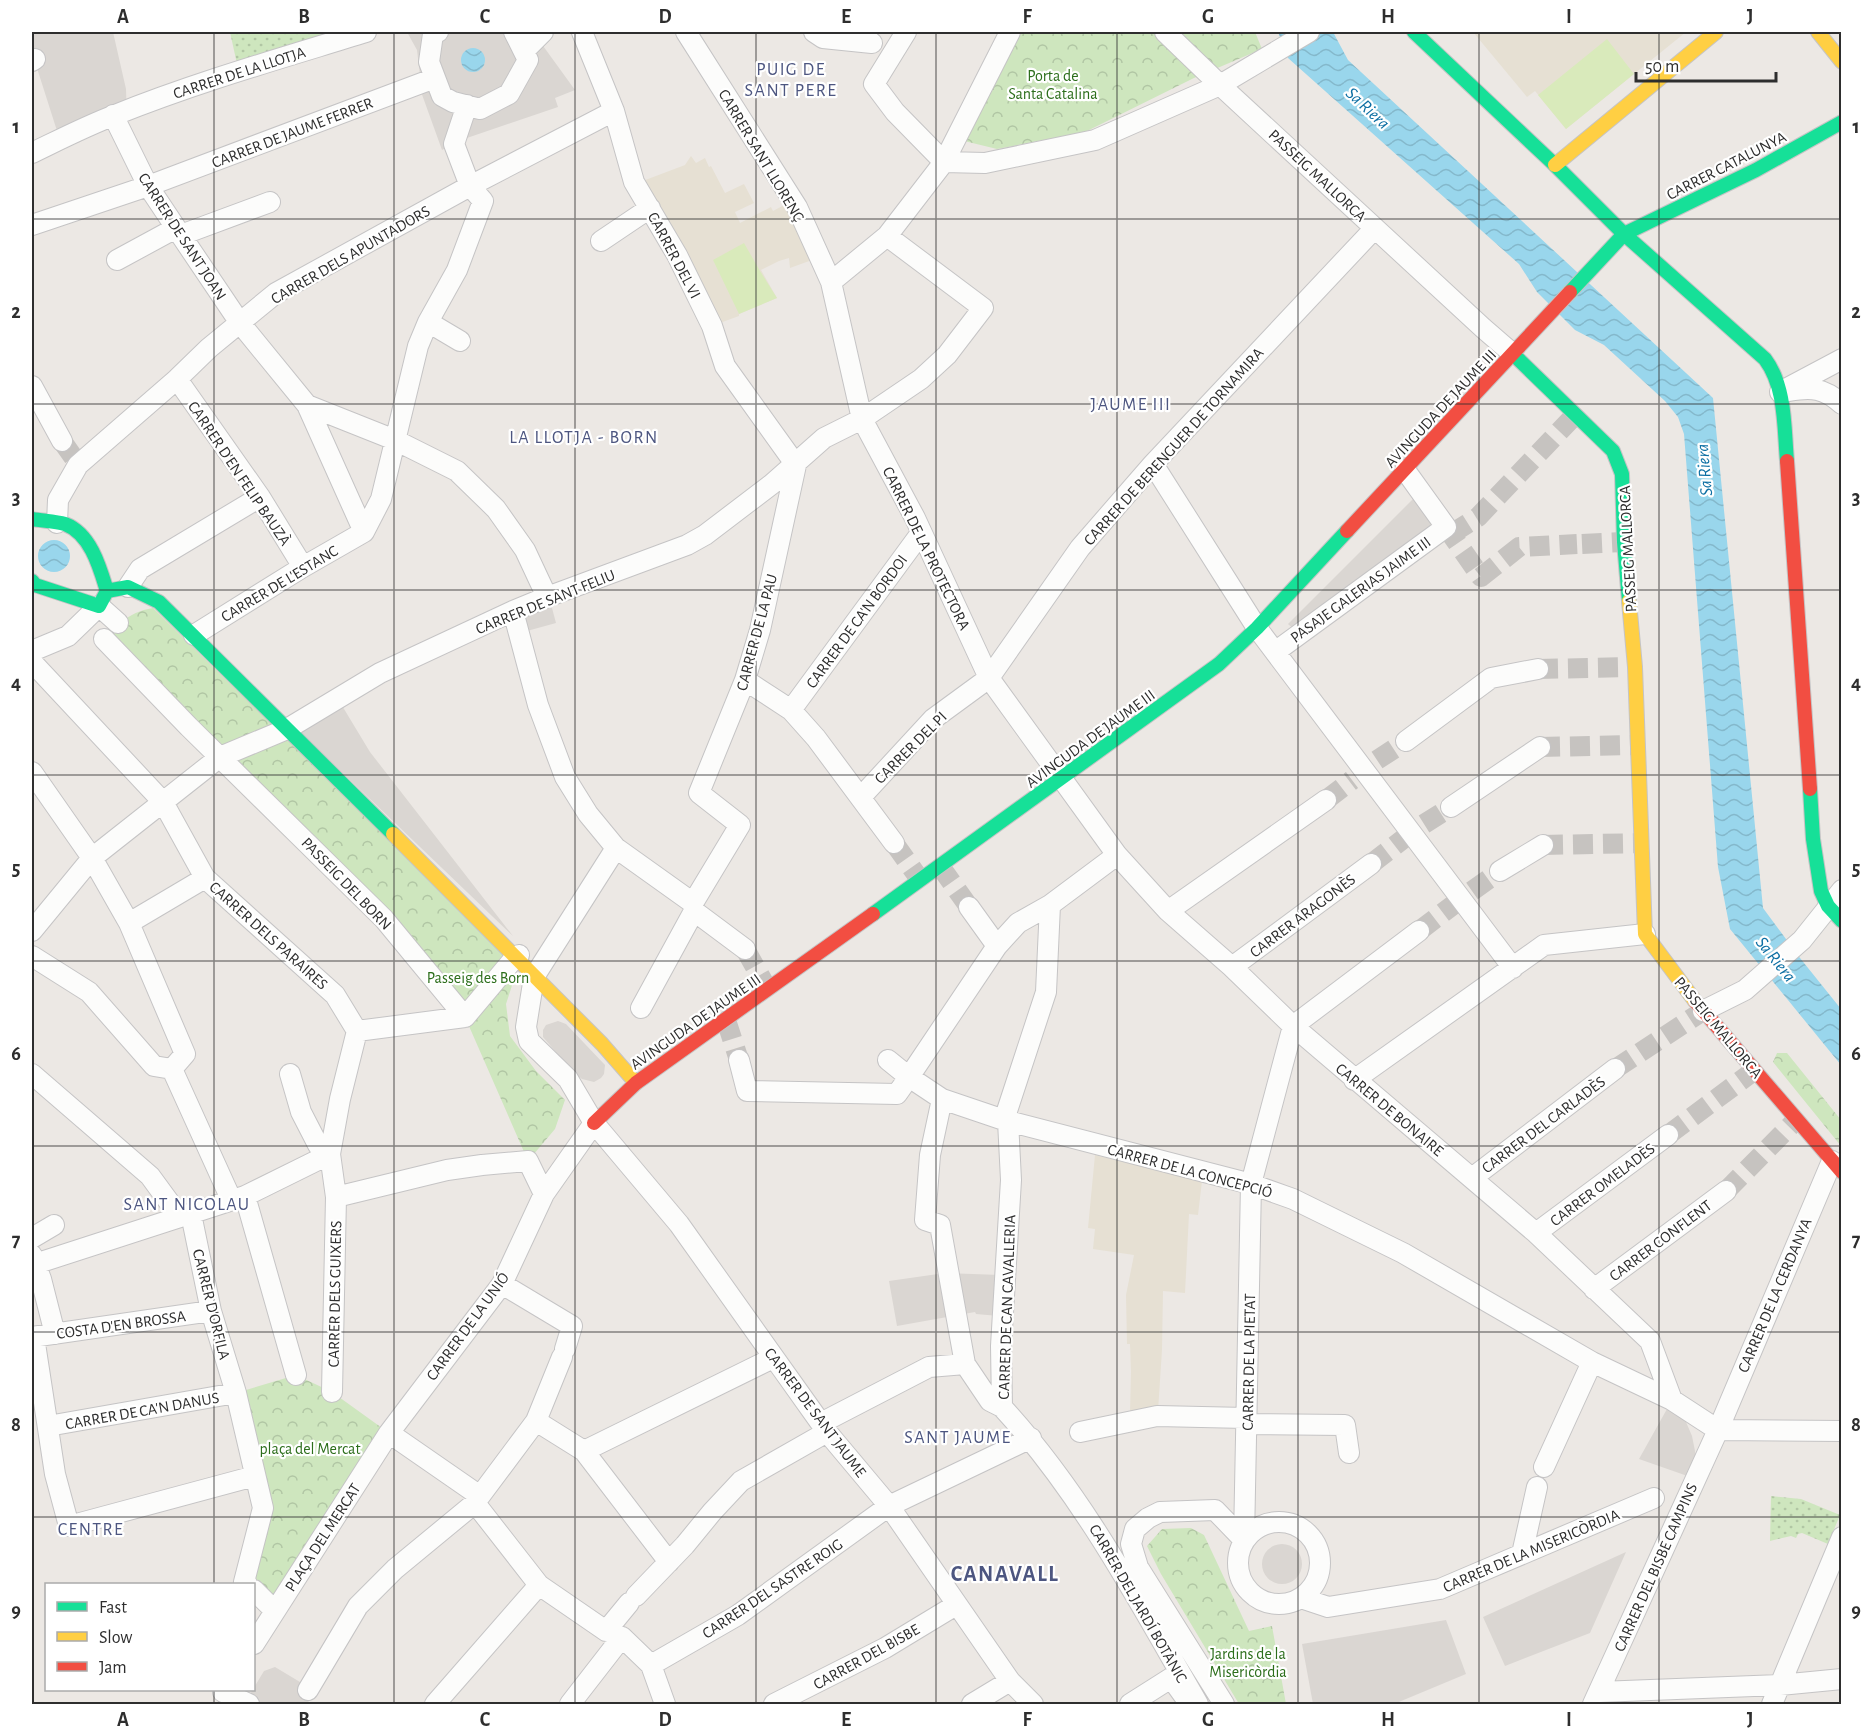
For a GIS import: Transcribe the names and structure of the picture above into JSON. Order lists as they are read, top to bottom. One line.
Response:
{"streets":{"street":["CARRER DE LA LLOTJA","CARRER DE JAUME FERRER","CARRER SANT LLORENÇ","CARRER CATALUNYA","PASSEIG MALLORCA","CARRER DE SANT JOAN","CARRER DELS APUNTADORS","CARRER DEL VI","AVINGUDA DE JAUME III","CARRER DE BERENGUER DE TORNAMIRA","CARRER D'EN FELIP BAUZÀ","CARRER DE LA PROTECTORA","CARRER DE L'ESTANC","PASAJE GALERIAS JAIME III","CARRER DE SANT FELIU","CARRER DE CA'N BORDOI","CARRER DE LA PAU","CARRER DEL PI","PASSEIG DEL BORN","CARRER ARAGONÈS","CARRER DELS PARAIRES","CARRER DE BONAIRE","CARRER DEL CARLADÈS","CARRER DE LA CONCEPCIÓ","CARRER OMELADÈS","CARRER CONFLENT","CARRER DELS GUIXERS","CARRER DE LA CERDANYA","CARRER D'ORFILA","CARRER DE CAN CAVALLERIA","COSTA D'EN BROSSA","CARRER DE LA UNIÓ","CARRER DE LA PIETAT","CARRER DE CA'N DANUS","CARRER DE SANT JAUME","PLAÇA DEL MERCAT","CARRER DE LA MISERICÒRDIA","CARRER DEL BISBE CAMPINS","CARRER DEL SASTRE ROIG","CARRER DEL JARDÍ BOTÀNIC","CARRER DEL BISBE"]},"crossings":[["CARRER DE LA LLOTJA","CARRER DE SANT JOAN"],["CARRER DE JAUME FERRER","CARRER DE SANT JOAN"],["CARRER SANT LLORENÇ","CARRER DE LA PROTECTORA"],["CARRER SANT LLORENÇ","CARRER DE SANT FELIU"],["CARRER CATALUNYA","AVINGUDA DE JAUME III"],["PASSEIG MALLORCA","AVINGUDA DE JAUME III"],["PASSEIG MALLORCA","CARRER DE BERENGUER DE TORNAMIRA"],["PASSEIG MALLORCA","CARRER DE LA CERDANYA"],["CARRER DE SANT JOAN","CARRER DELS APUNTADORS"],["CARRER DELS APUNTADORS","CARRER DEL VI"],["CARRER DELS APUNTADORS","CARRER D'EN FELIP BAUZÀ"],["CARRER DEL VI","CARRER DE SANT FELIU"],["CARRER DEL VI","CARRER DE LA PAU"],["AVINGUDA DE JAUME III","PASAJE GALERIAS JAIME III"],["AVINGUDA DE JAUME III","CARRER DE BONAIRE"],["AVINGUDA DE JAUME III","CARRER DE LA UNIÓ"],["AVINGUDA DE JAUME III","CARRER DE SANT JAUME"],["CARRER DE BERENGUER DE TORNAMIRA","CARRER DE LA PROTECTORA"],["CARRER DE BERENGUER DE TORNAMIRA","CARRER DEL PI"],["CARRER D'EN FELIP BAUZÀ","CARRER DE L'ESTANC"],["CARRER DE LA PROTECTORA","CARRER DE SANT FELIU"],["CARRER DE LA PROTECTORA","CARRER DE CA'N BORDOI"],["CARRER DE LA PROTECTORA","CARRER DEL PI"],["CARRER DE SANT FELIU","CARRER DE LA PAU"],["CARRER ARAGONÈS","CARRER DE BONAIRE"],["CARRER DE BONAIRE","CARRER DEL CARLADÈS"],["CARRER DE BONAIRE","CARRER DE LA CONCEPCIÓ"],["CARRER DE BONAIRE","CARRER OMELADÈS"],["CARRER DE BONAIRE","CARRER CONFLENT"],["CARRER DE BONAIRE","CARRER DE LA PIETAT"],["CARRER DE LA CONCEPCIÓ","CARRER DE CAN CAVALLERIA"],["CARRER DE LA CONCEPCIÓ","CARRER DE LA PIETAT"],["CARRER DE LA CERDANYA","CARRER DEL BISBE CAMPINS"],["CARRER D'ORFILA","COSTA D'EN BROSSA"],["CARRER D'ORFILA","CARRER DE CA'N DANUS"],["CARRER DE CAN CAVALLERIA","CARRER DEL SASTRE ROIG"],["CARRER DE CAN CAVALLERIA","CARRER DEL JARDÍ BOTÀNIC"],["CARRER DE LA UNIÓ","CARRER DE SANT JAUME"],["CARRER DE LA UNIÓ","PLAÇA DEL MERCAT"],["CARRER DE LA PIETAT","CARRER DE LA MISERICÒRDIA"],["CARRER DE SANT JAUME","CARRER DEL SASTRE ROIG"],["CARRER DE SANT JAUME","CARRER DEL BISBE"]],"districts":["PUIG DE SANT PERE","JAUME III","LA LLOTJA - BORN","SANT NICOLAU","SANT JAUME","CENTRE","CANAVALL"],"water":["Sa Riera"],"parks":["Porta de Santa Catalina","Passeig des Born","plaça del Mercat","Jardins de la Misericòrdia"],"legend":["Fast","Slow","Jam"],"scale_bar":"50 m","grid":{"columns":["A","B","C","D","E","F","G","H","I","J"],"rows":["1","2","3","4","5","6","7","8","9"]}}
